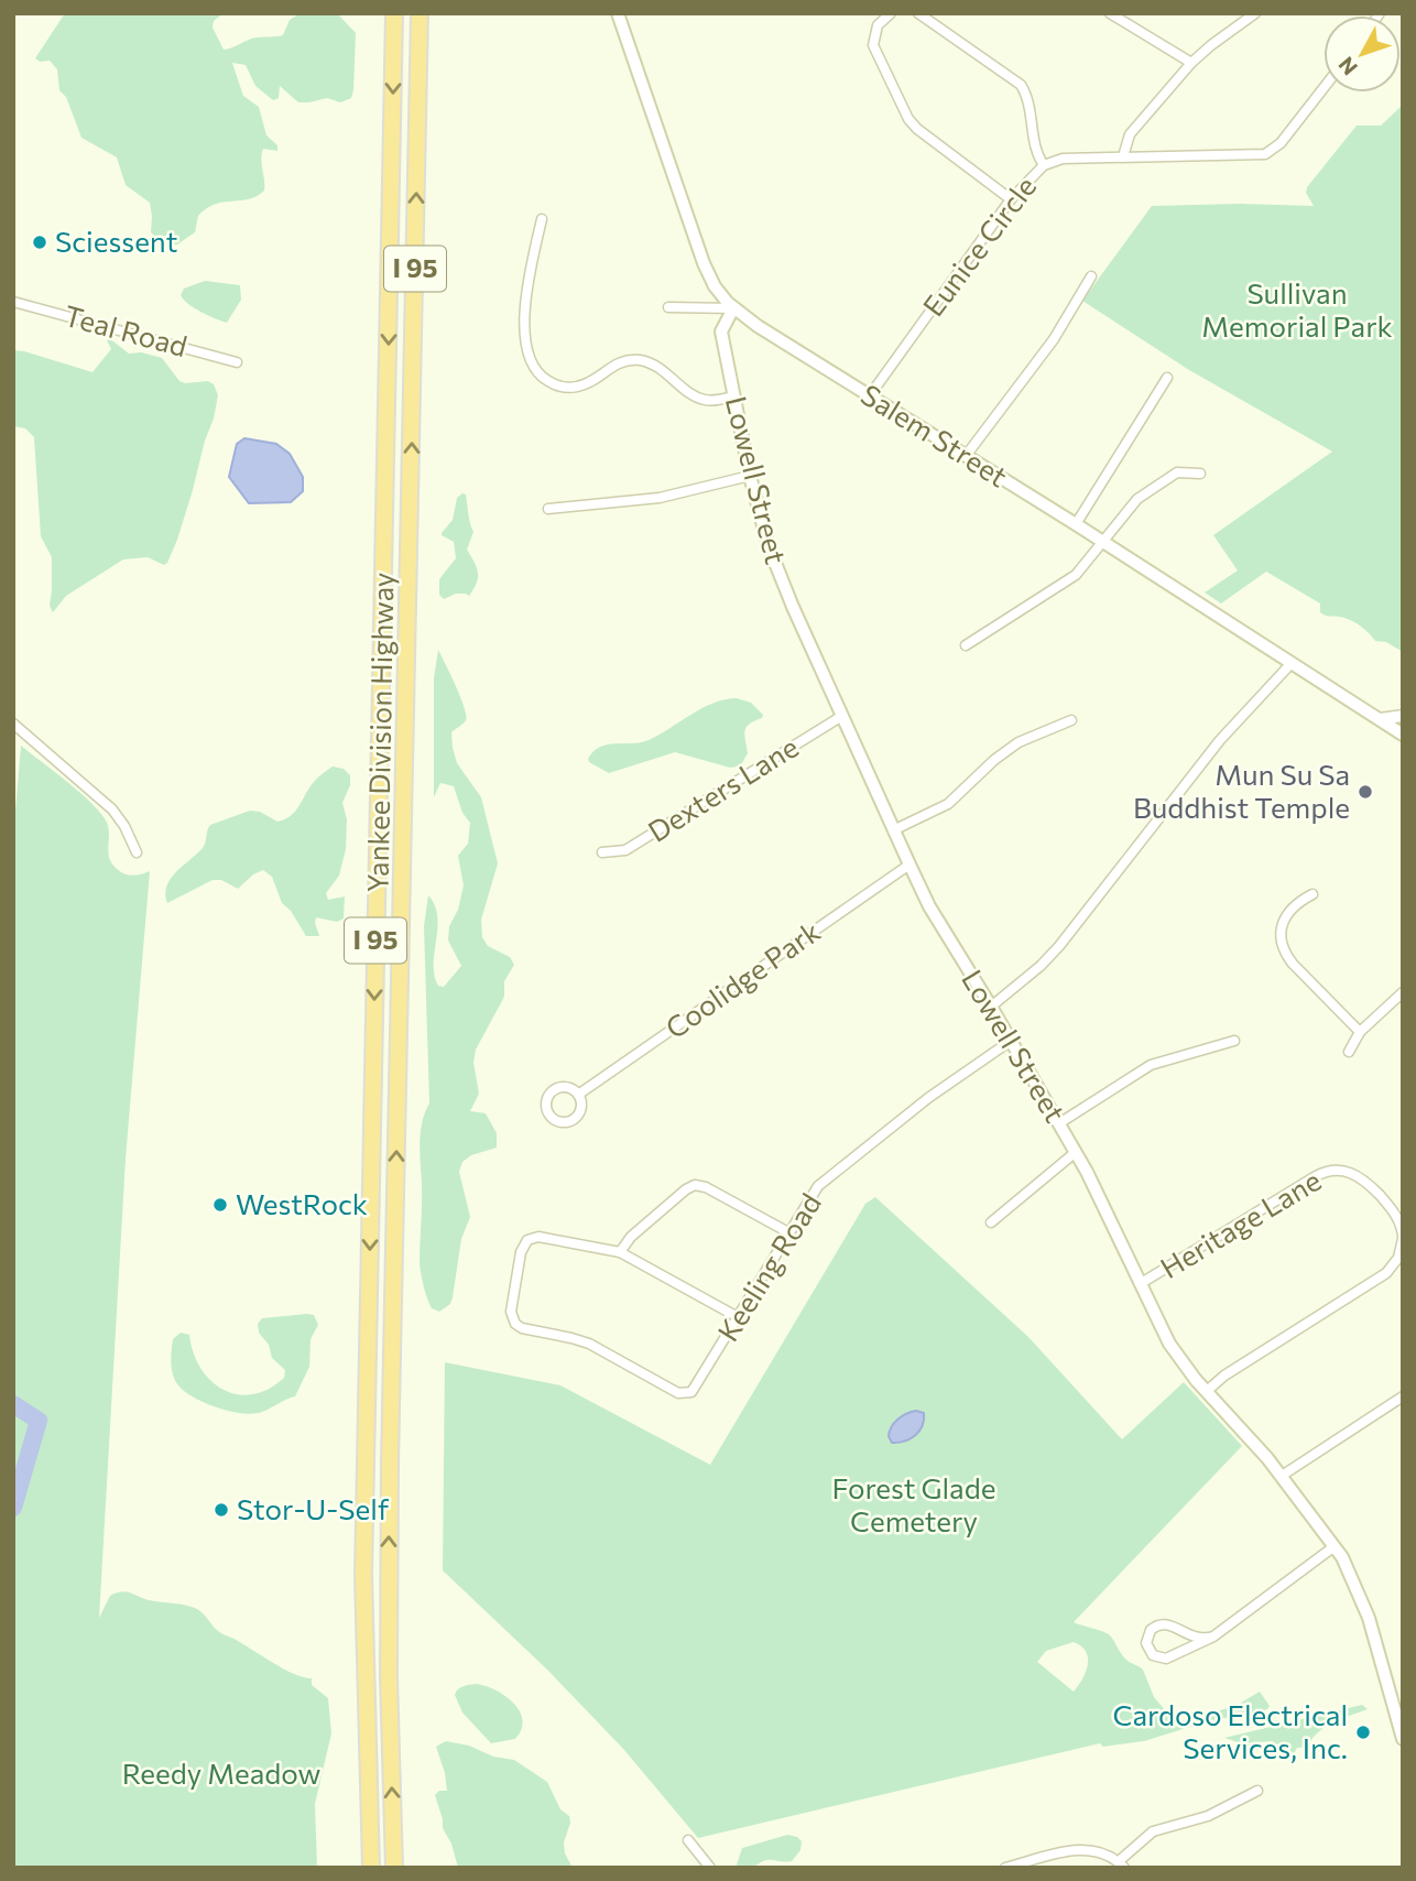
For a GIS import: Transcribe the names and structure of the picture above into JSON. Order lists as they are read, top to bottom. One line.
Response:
{"streets":{"highway":["I 95","Yankee Division Highway"],"main road":["Salem Street","Lowell Street"],"street":["Eunice Circle","Teal Road","Dexters Lane","Coolidge Park","Heritage Lane","Keeling Road"]},"crossings":[["Eunice Circle","Salem Street"],["Salem Street","Lowell Street"],["Lowell Street","Dexters Lane"],["Lowell Street","Coolidge Park"],["Lowell Street","Heritage Lane"],["Lowell Street","Keeling Road"]],"parks":["Sullivan Memorial Park","Forest Glade Cemetery","Reedy Meadow"],"places":["Sciessent","Mun Su Sa Buddhist Temple","WestRock","Stor-U-Self","Cardoso Electrical Services, Inc."],"north":"bottom left"}
